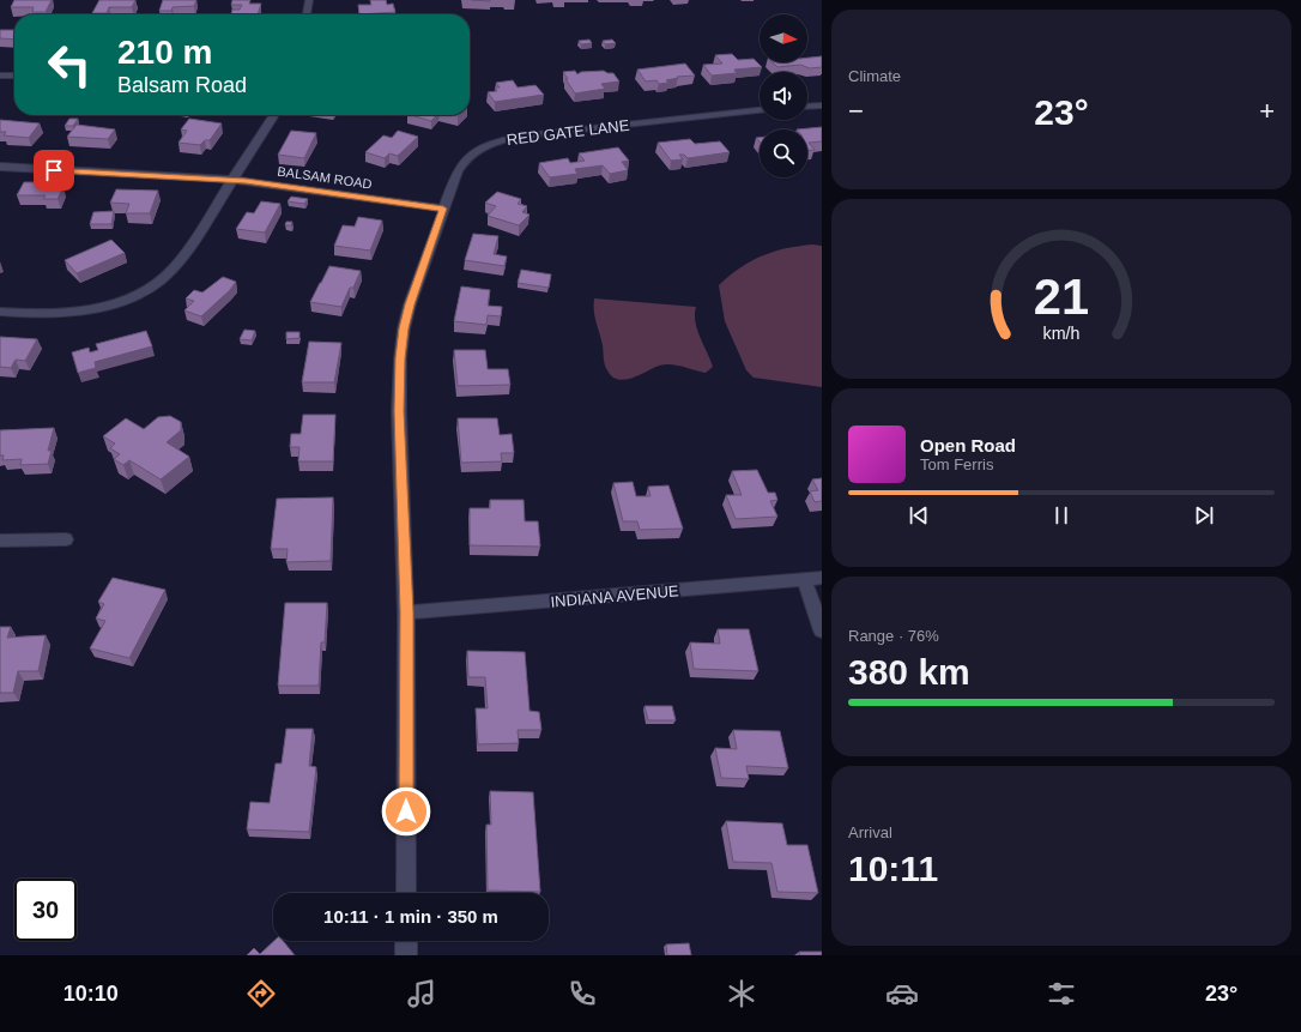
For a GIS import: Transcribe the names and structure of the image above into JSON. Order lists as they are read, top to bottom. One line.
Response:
{"streets":{"street":["RED GATE LANE","BALSAM ROAD","INDIANA AVENUE"]},"crossings":[["RED GATE LANE","BALSAM ROAD"],["RED GATE LANE","INDIANA AVENUE"]],"north":"right","page":{"tile":["Climate",["Range · 76%","380 km"],["Arrival","10:11"]],"turn":["210 m","Balsam Road"],"heat":["−","23°","+"],"song":["Open Road","Tom Ferris"],"limit":"30","trip":"10:11 · 1 min · 350 m","tabs":["10:10","23°"],"gauge":["21","km/h"]}}
